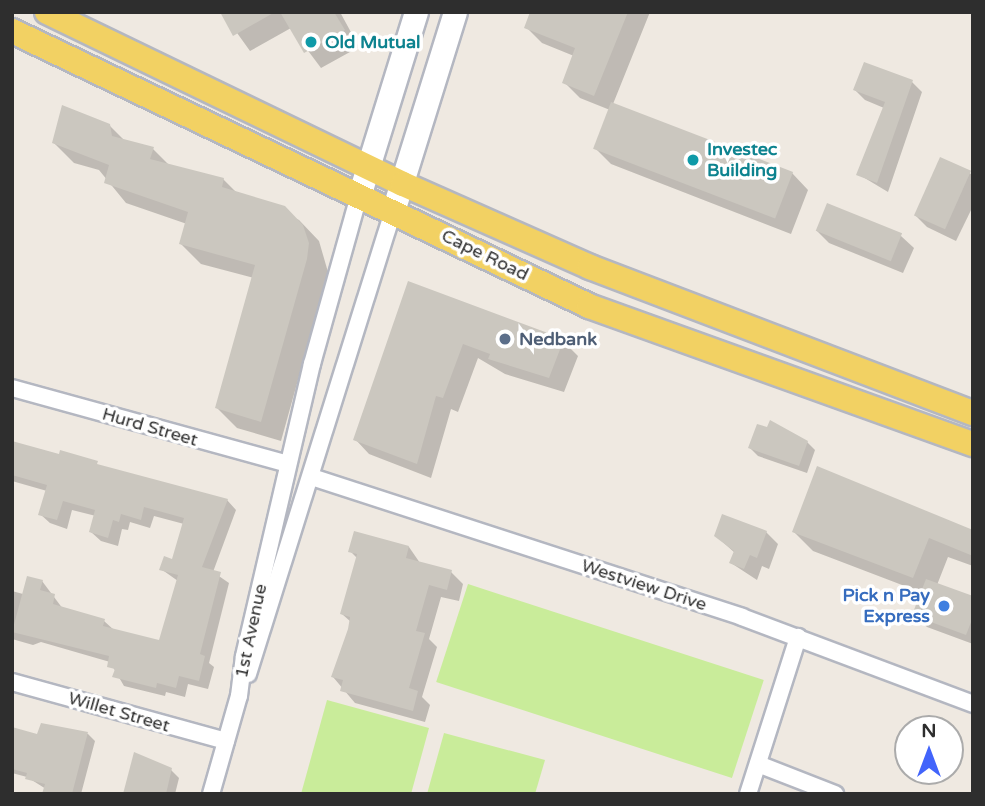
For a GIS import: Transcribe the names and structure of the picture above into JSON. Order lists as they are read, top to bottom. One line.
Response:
{"streets":{"main road":["Cape Road"],"street":["Hurd Street","Westview Drive","1st Avenue","Willet Street"]},"crossings":[["Cape Road","1st Avenue"],["Hurd Street","1st Avenue"],["Westview Drive","1st Avenue"]],"places":["Old Mutual","Investec Building","Nedbank","Pick n Pay Express"],"north":"top"}
